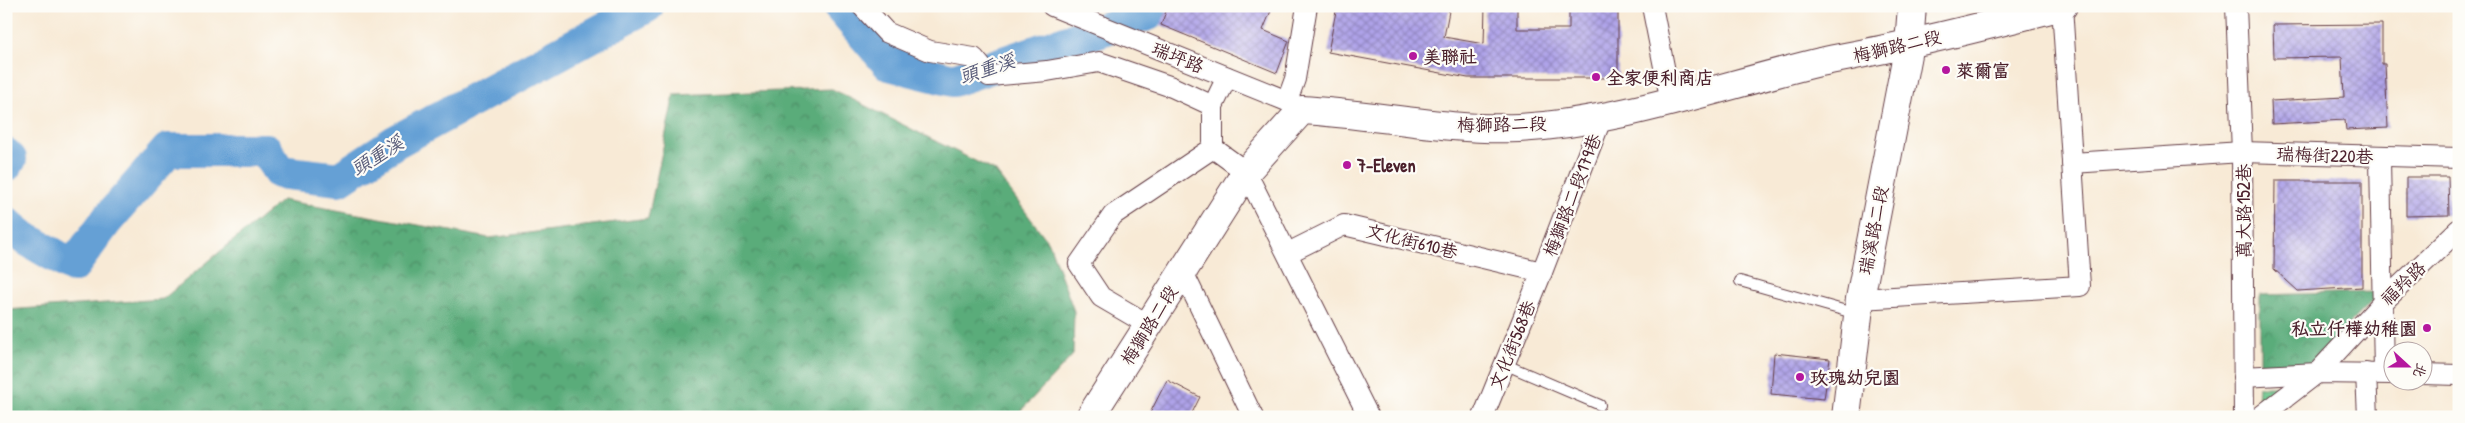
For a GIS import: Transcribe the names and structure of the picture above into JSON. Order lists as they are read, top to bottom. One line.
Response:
{"streets":{"street":["梅獅路二段","瑞坪路","瑞梅街220巷","梅獅路二段179巷","萬大路152巷","瑞溪路二段","文化街610巷","福羚路","文化街568巷"]},"crossings":[["梅獅路二段","瑞坪路"],["梅獅路二段","梅獅路二段179巷"],["梅獅路二段","瑞溪路二段"],["瑞梅街220巷","萬大路152巷"],["梅獅路二段179巷","文化街610巷"],["梅獅路二段179巷","文化街568巷"],["文化街610巷","文化街568巷"]],"water":["頭重溪"],"places":["美聯社","萊爾富","全家便利商店","7-Eleven","私立仟樺幼稚園","玫瑰幼兒園"],"north":"right"}
